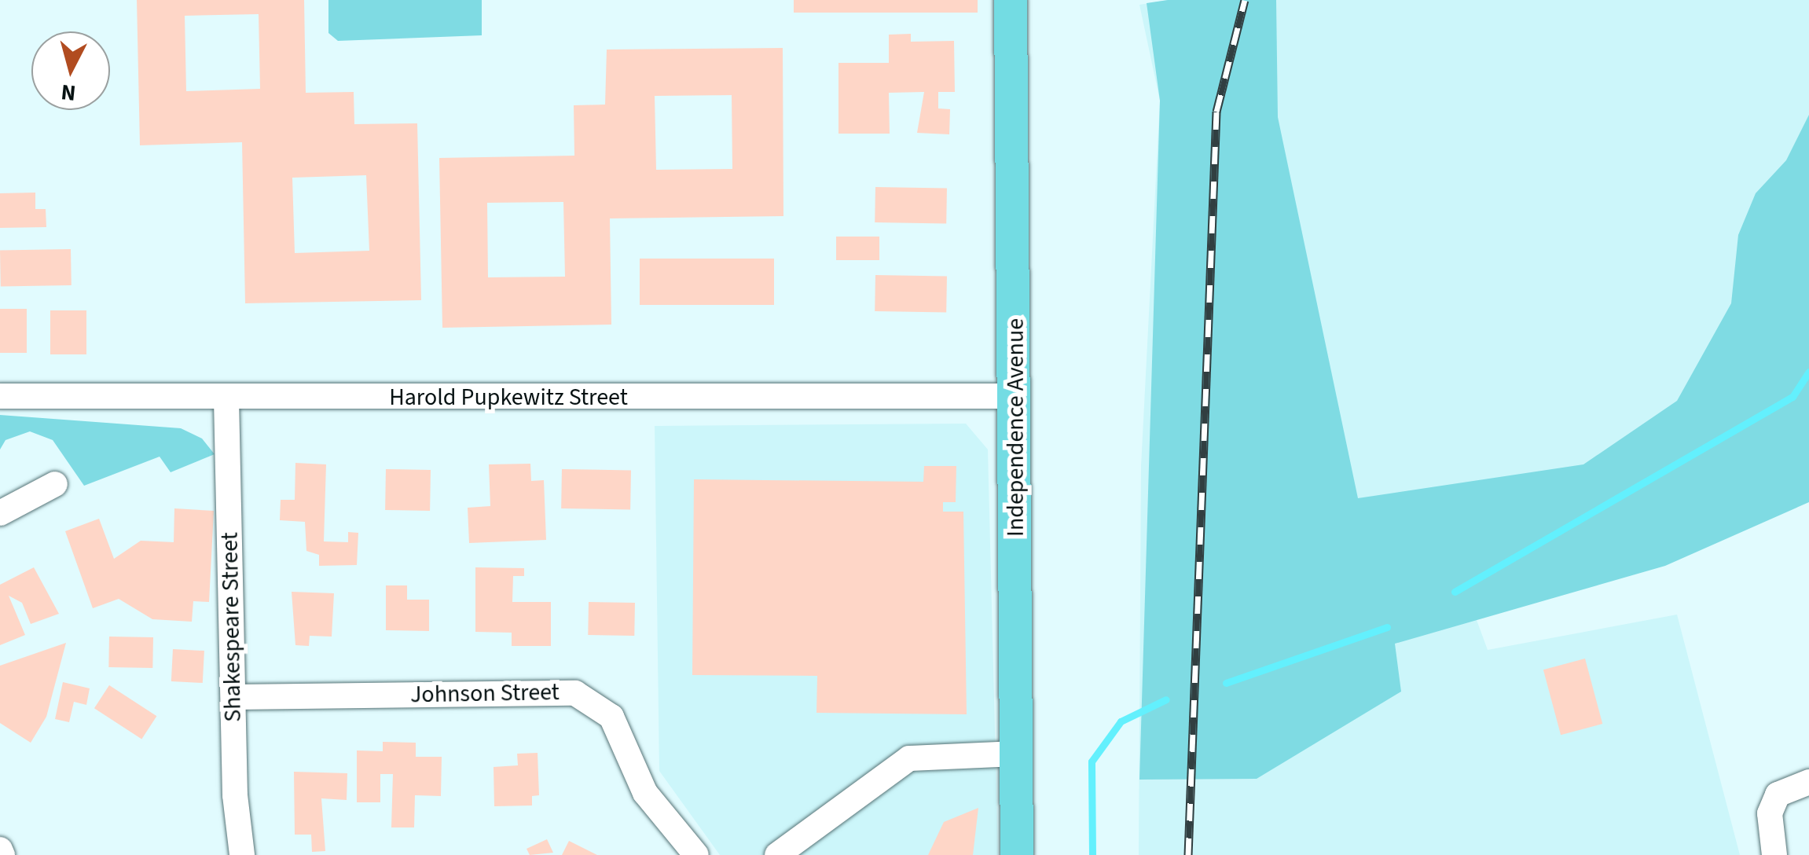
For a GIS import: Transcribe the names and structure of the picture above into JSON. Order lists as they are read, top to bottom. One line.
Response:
{"streets":{"main road":["Independence Avenue"],"street":["Harold Pupkewitz Street","Shakespeare Street","Johnson Street"]},"crossings":[["Harold Pupkewitz Street","Independence Avenue"],["Harold Pupkewitz Street","Shakespeare Street"],["Shakespeare Street","Johnson Street"]],"north":"bottom"}
